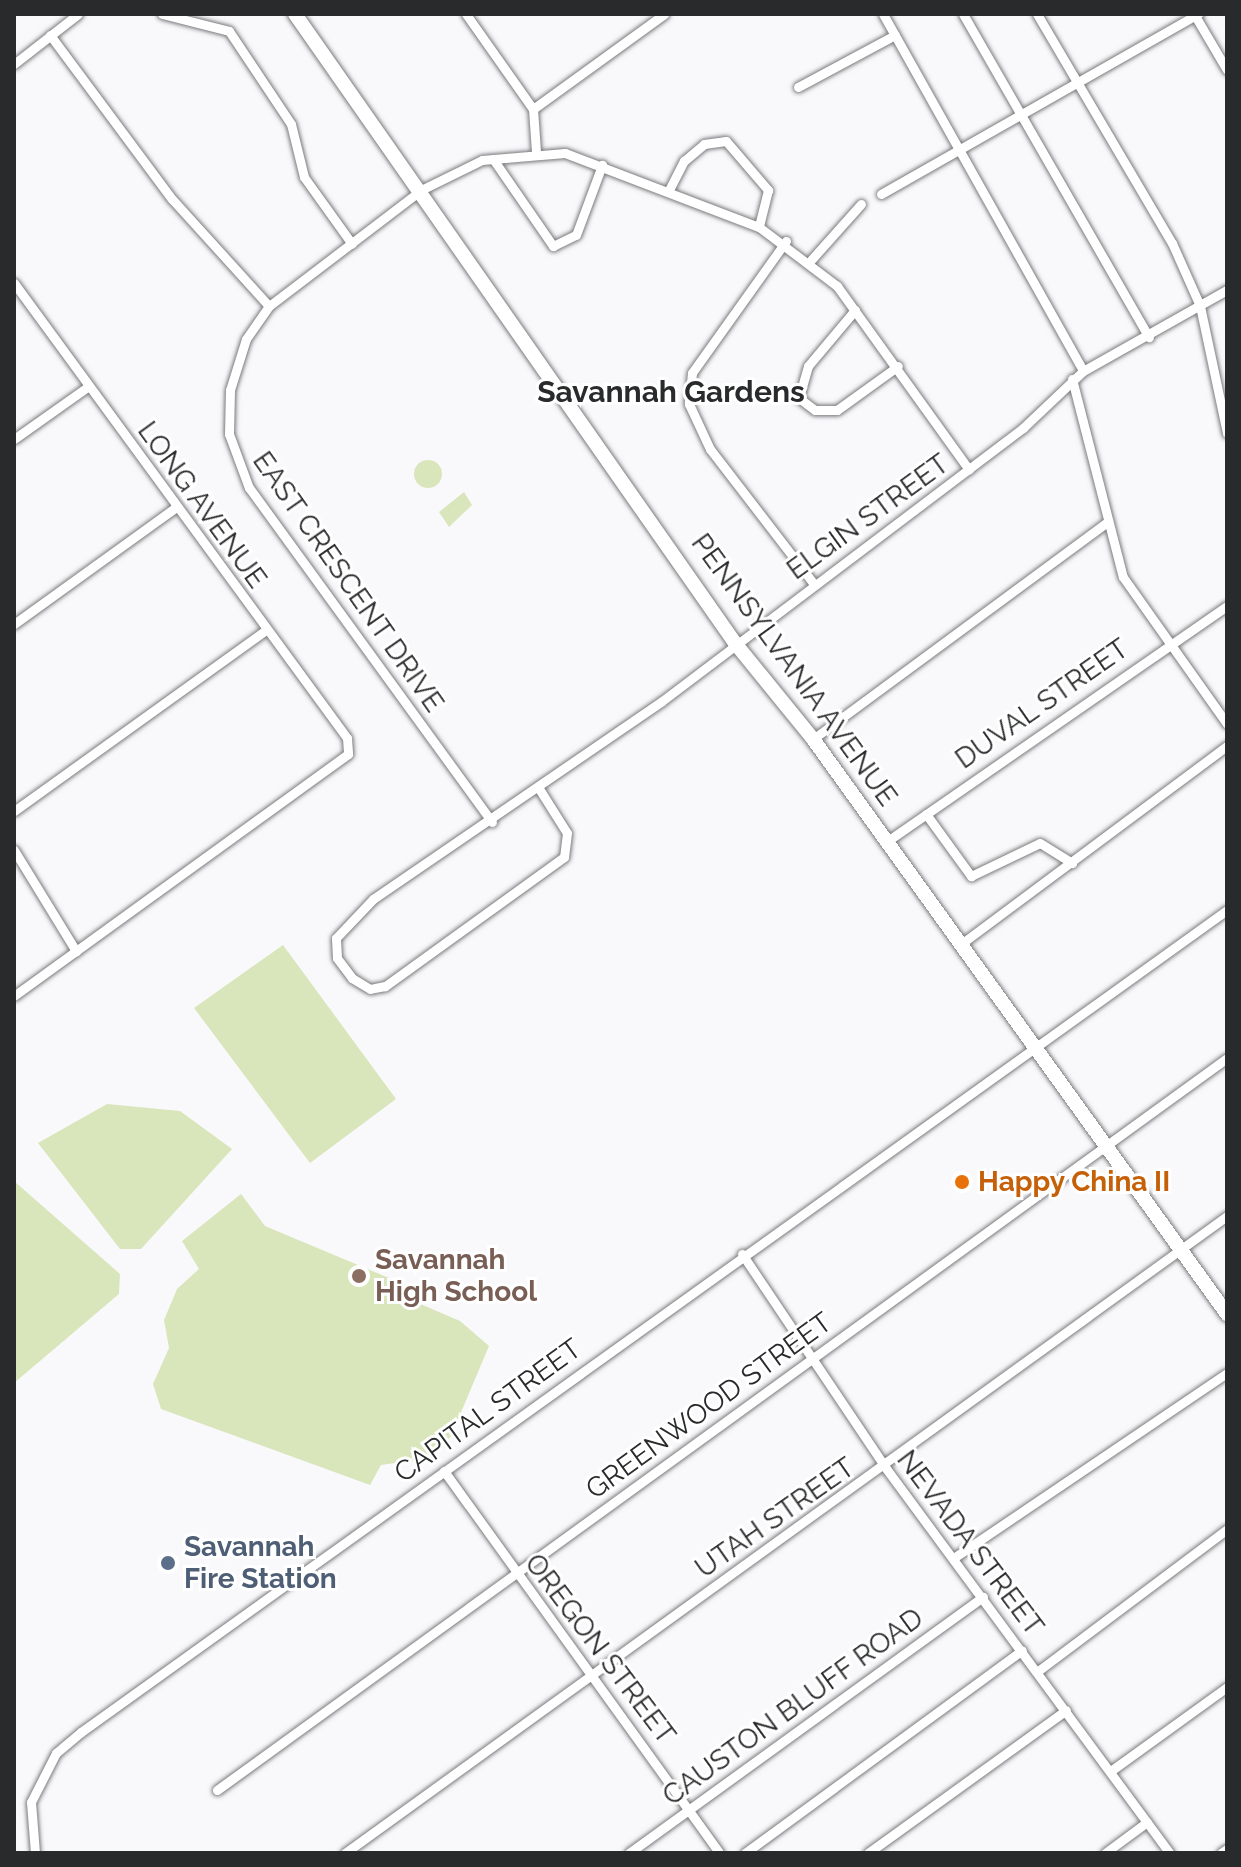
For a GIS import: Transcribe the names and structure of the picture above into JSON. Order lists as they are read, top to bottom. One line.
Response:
{"streets":{"main road":["PENNSYLVANIA AVENUE"],"street":["LONG AVENUE","ELGIN STREET","EAST CRESCENT DRIVE","DUVAL STREET","GREENWOOD STREET","CAPITAL STREET","UTAH STREET","NEVADA STREET","OREGON STREET","CAUSTON BLUFF ROAD"]},"crossings":[["ELGIN STREET","EAST CRESCENT DRIVE"],["ELGIN STREET","PENNSYLVANIA AVENUE"],["EAST CRESCENT DRIVE","PENNSYLVANIA AVENUE"],["PENNSYLVANIA AVENUE","DUVAL STREET"],["PENNSYLVANIA AVENUE","GREENWOOD STREET"],["PENNSYLVANIA AVENUE","CAPITAL STREET"],["PENNSYLVANIA AVENUE","UTAH STREET"],["GREENWOOD STREET","NEVADA STREET"],["GREENWOOD STREET","OREGON STREET"],["CAPITAL STREET","NEVADA STREET"],["CAPITAL STREET","OREGON STREET"],["UTAH STREET","NEVADA STREET"],["UTAH STREET","OREGON STREET"],["NEVADA STREET","CAUSTON BLUFF ROAD"],["OREGON STREET","CAUSTON BLUFF ROAD"]],"districts":["Savannah Gardens"],"places":["Happy China II","Savannah High School","Savannah Fire Station"]}
